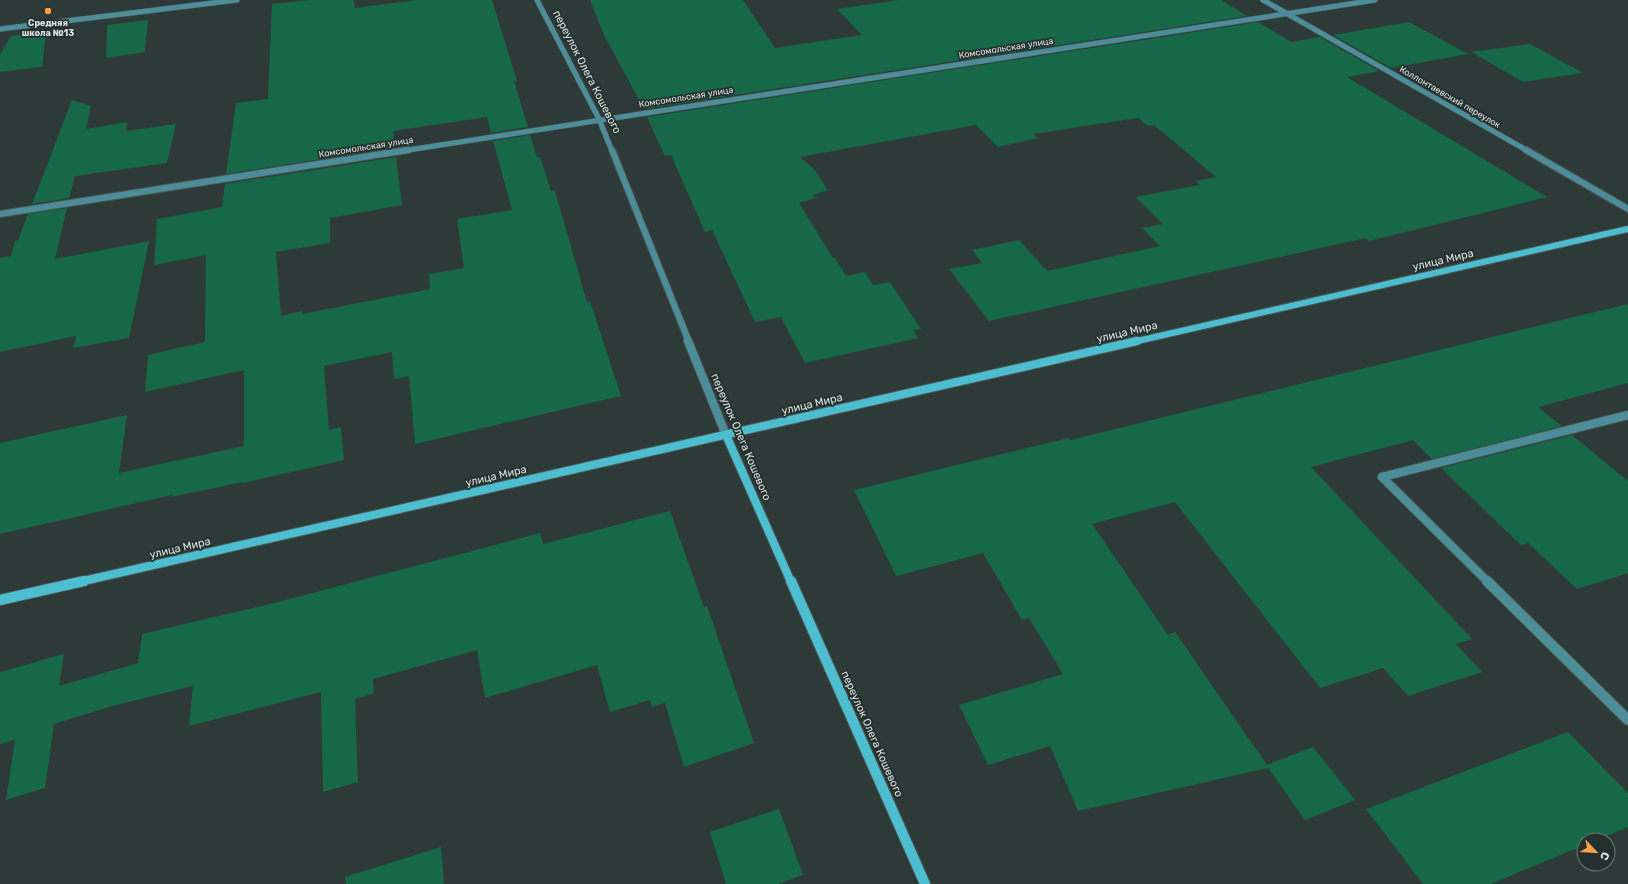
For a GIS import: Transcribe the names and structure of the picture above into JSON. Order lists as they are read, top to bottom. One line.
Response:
{"streets":{"street":["Комсомольская улица","переулок Олега Кошевого","Коллонтаевский переулок","улица Мира"]},"crossings":[["Комсомольская улица","переулок Олега Кошевого"],["Комсомольская улица","Коллонтаевский переулок"],["переулок Олега Кошевого","улица Мира"]],"places":["Средняя школа №13"],"north":"bottom right"}
